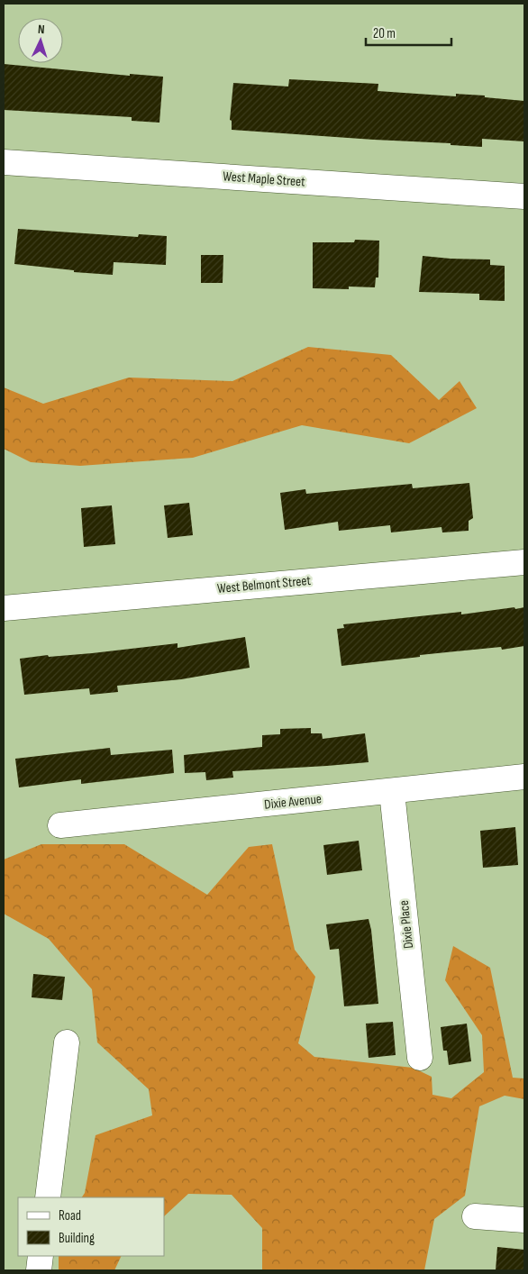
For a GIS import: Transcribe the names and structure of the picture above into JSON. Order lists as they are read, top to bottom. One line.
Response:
{"streets":{"street":["West Maple Street","West Belmont Street","Dixie Avenue","Dixie Place"]},"crossings":[["Dixie Avenue","Dixie Place"]],"legend":["Road","Building"],"scale_bar":"20 m","north":"top"}
